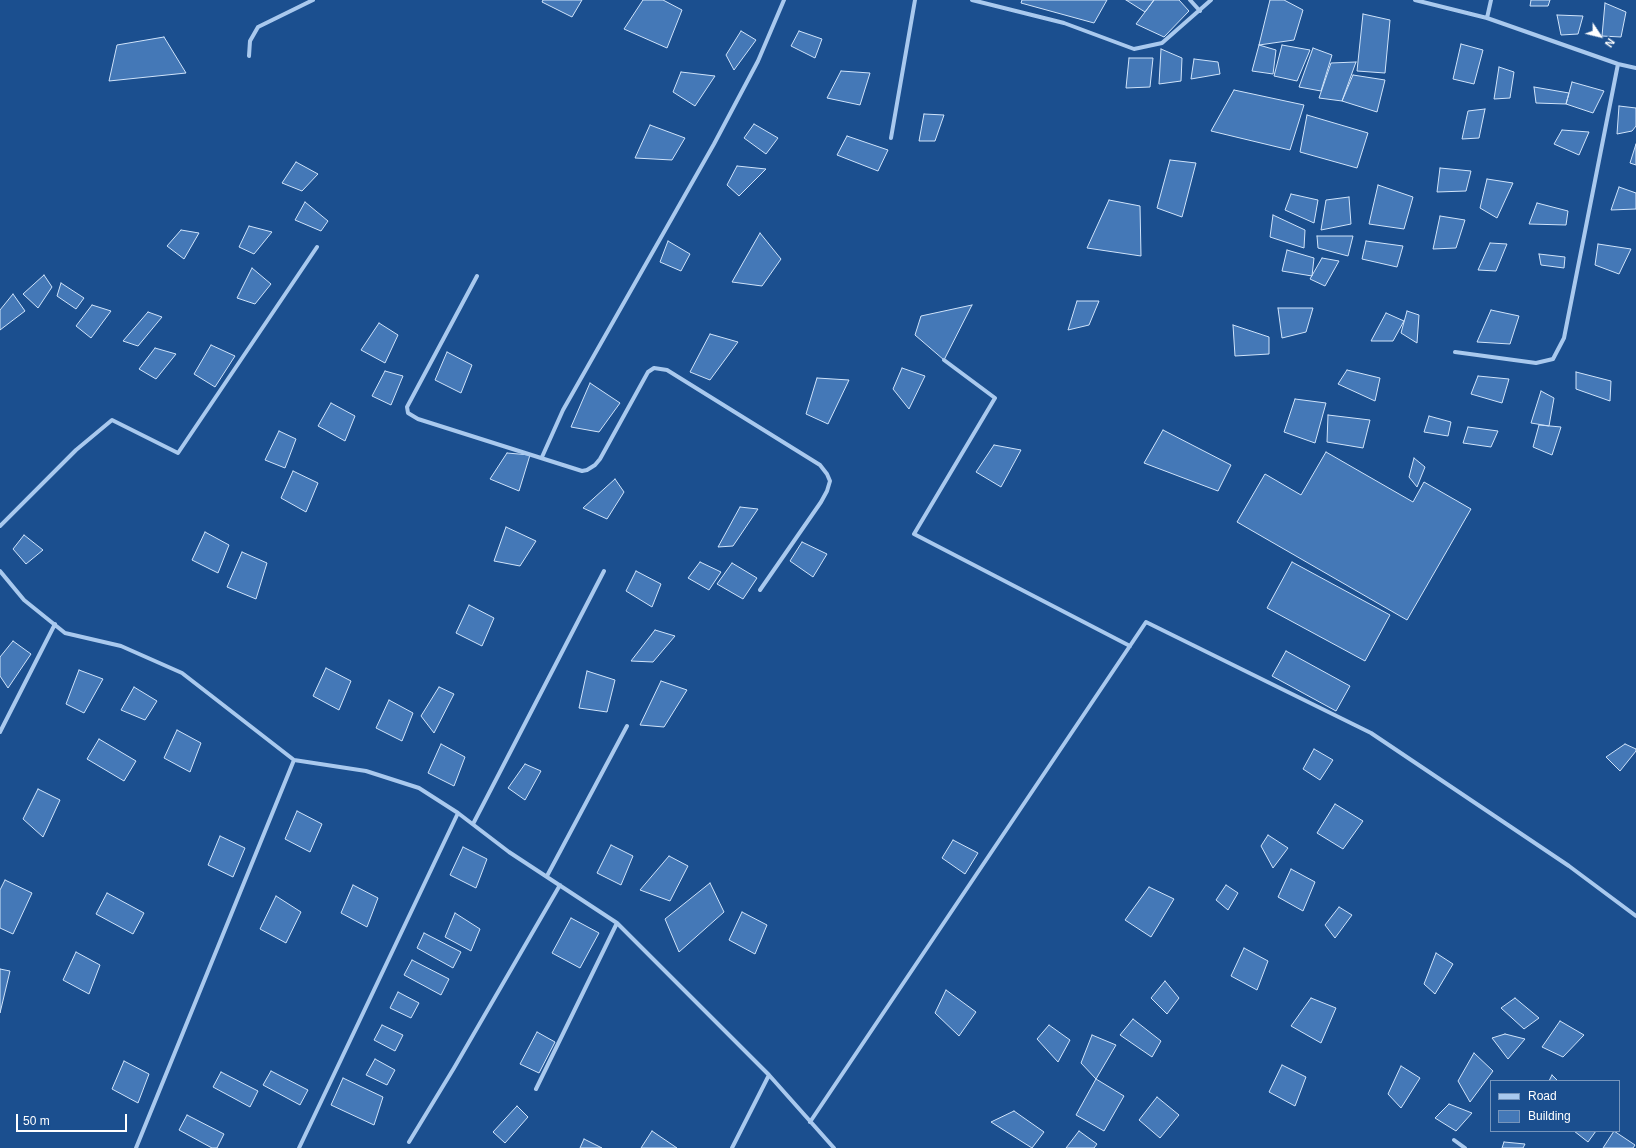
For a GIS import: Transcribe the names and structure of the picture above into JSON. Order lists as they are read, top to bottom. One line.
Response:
{"legend":["Road","Building"],"scale_bar":"50 m","north":"bottom right"}
